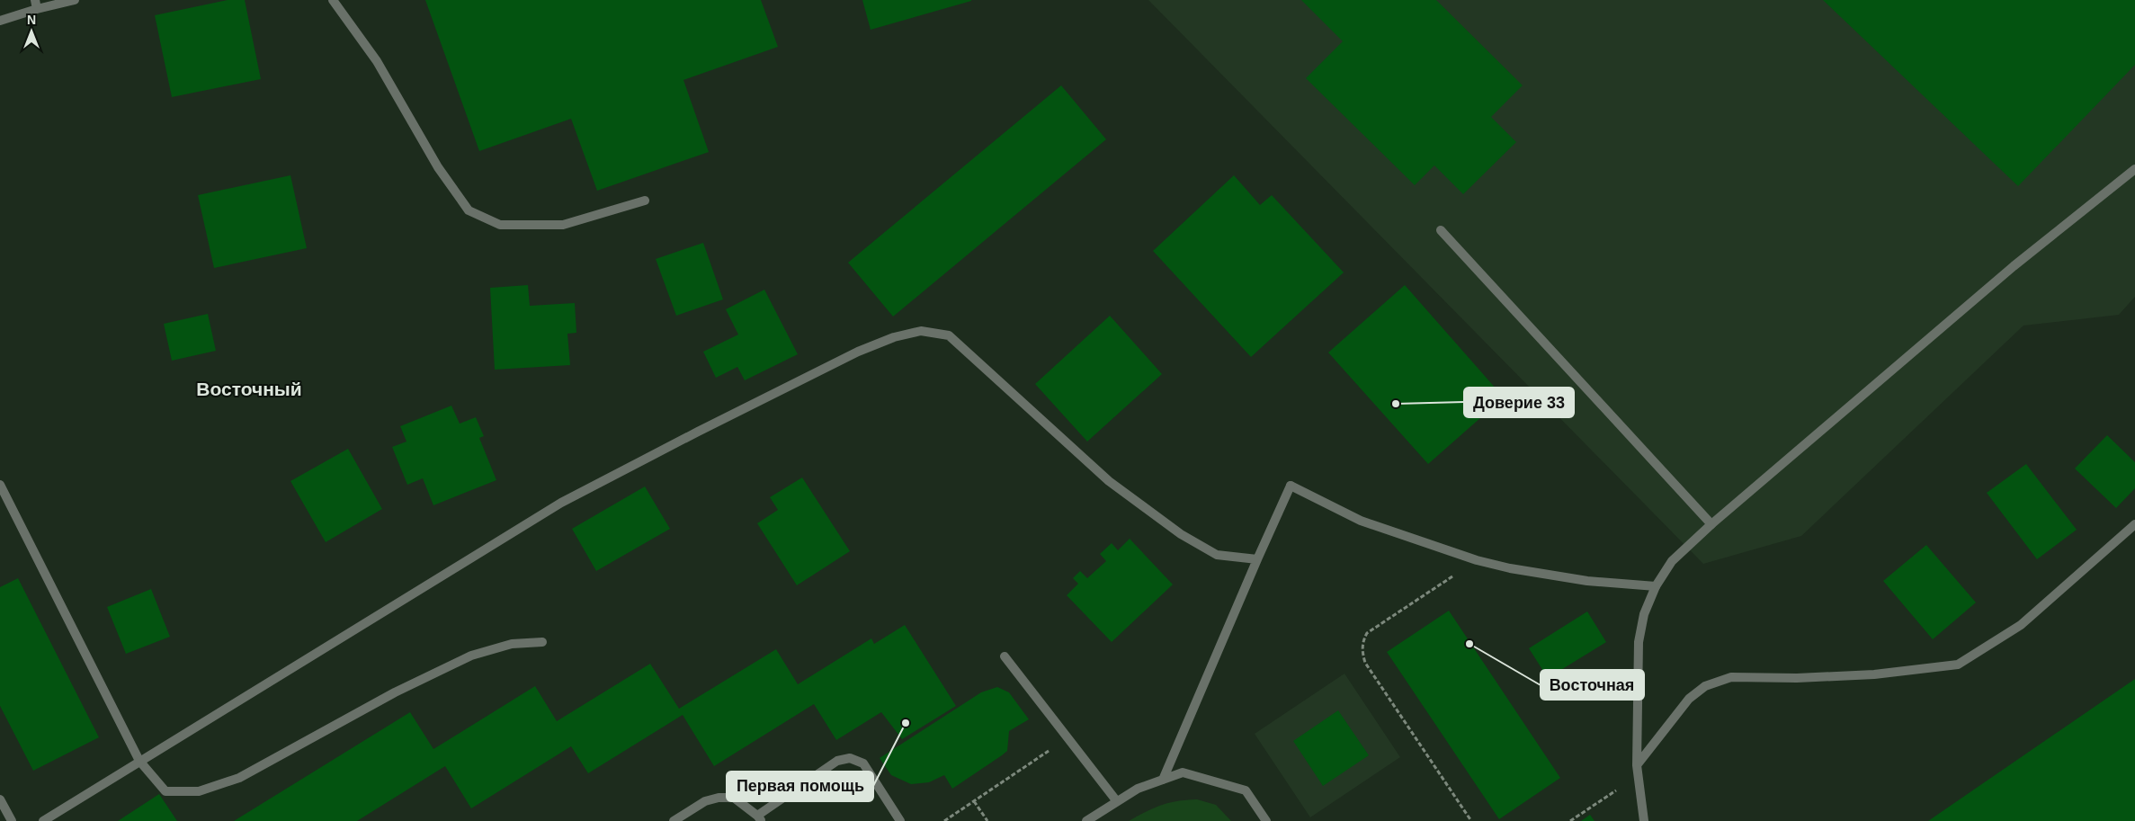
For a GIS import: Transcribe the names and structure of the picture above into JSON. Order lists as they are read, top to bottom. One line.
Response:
{"districts":["Восточный"],"places":["Доверие 33","Восточная","Первая помощь"],"north":"top"}
